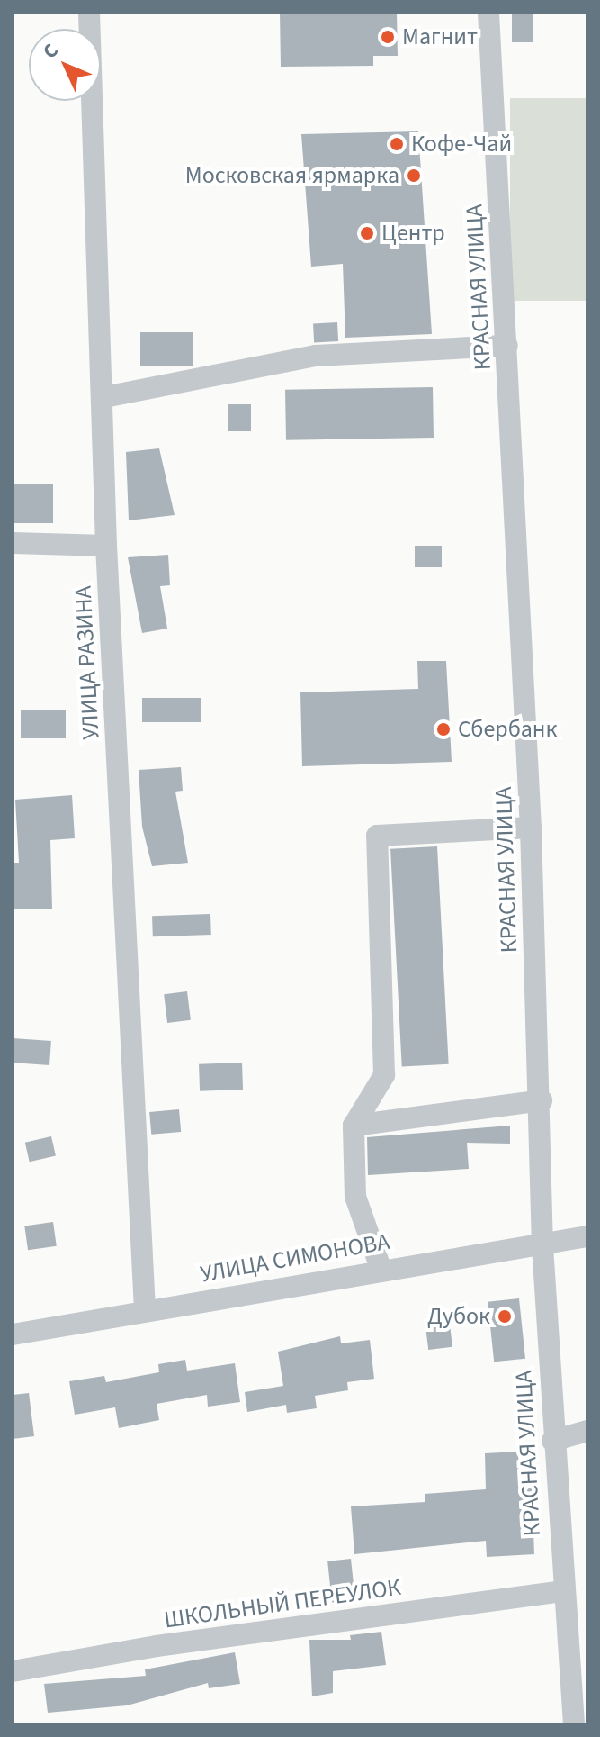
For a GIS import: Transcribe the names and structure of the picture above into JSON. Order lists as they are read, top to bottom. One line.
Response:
{"streets":{"street":["КРАСНАЯ УЛИЦА","УЛИЦА РАЗИНА","УЛИЦА СИМОНОВА","ШКОЛЬНЫЙ ПЕРЕУЛОК"]},"crossings":[["КРАСНАЯ УЛИЦА","УЛИЦА СИМОНОВА"],["КРАСНАЯ УЛИЦА","ШКОЛЬНЫЙ ПЕРЕУЛОК"],["УЛИЦА РАЗИНА","УЛИЦА СИМОНОВА"]],"places":["Магнит","Кофе-Чай","Московская ярмарка","Центр","Сбербанк","Дубок"],"north":"top left"}
